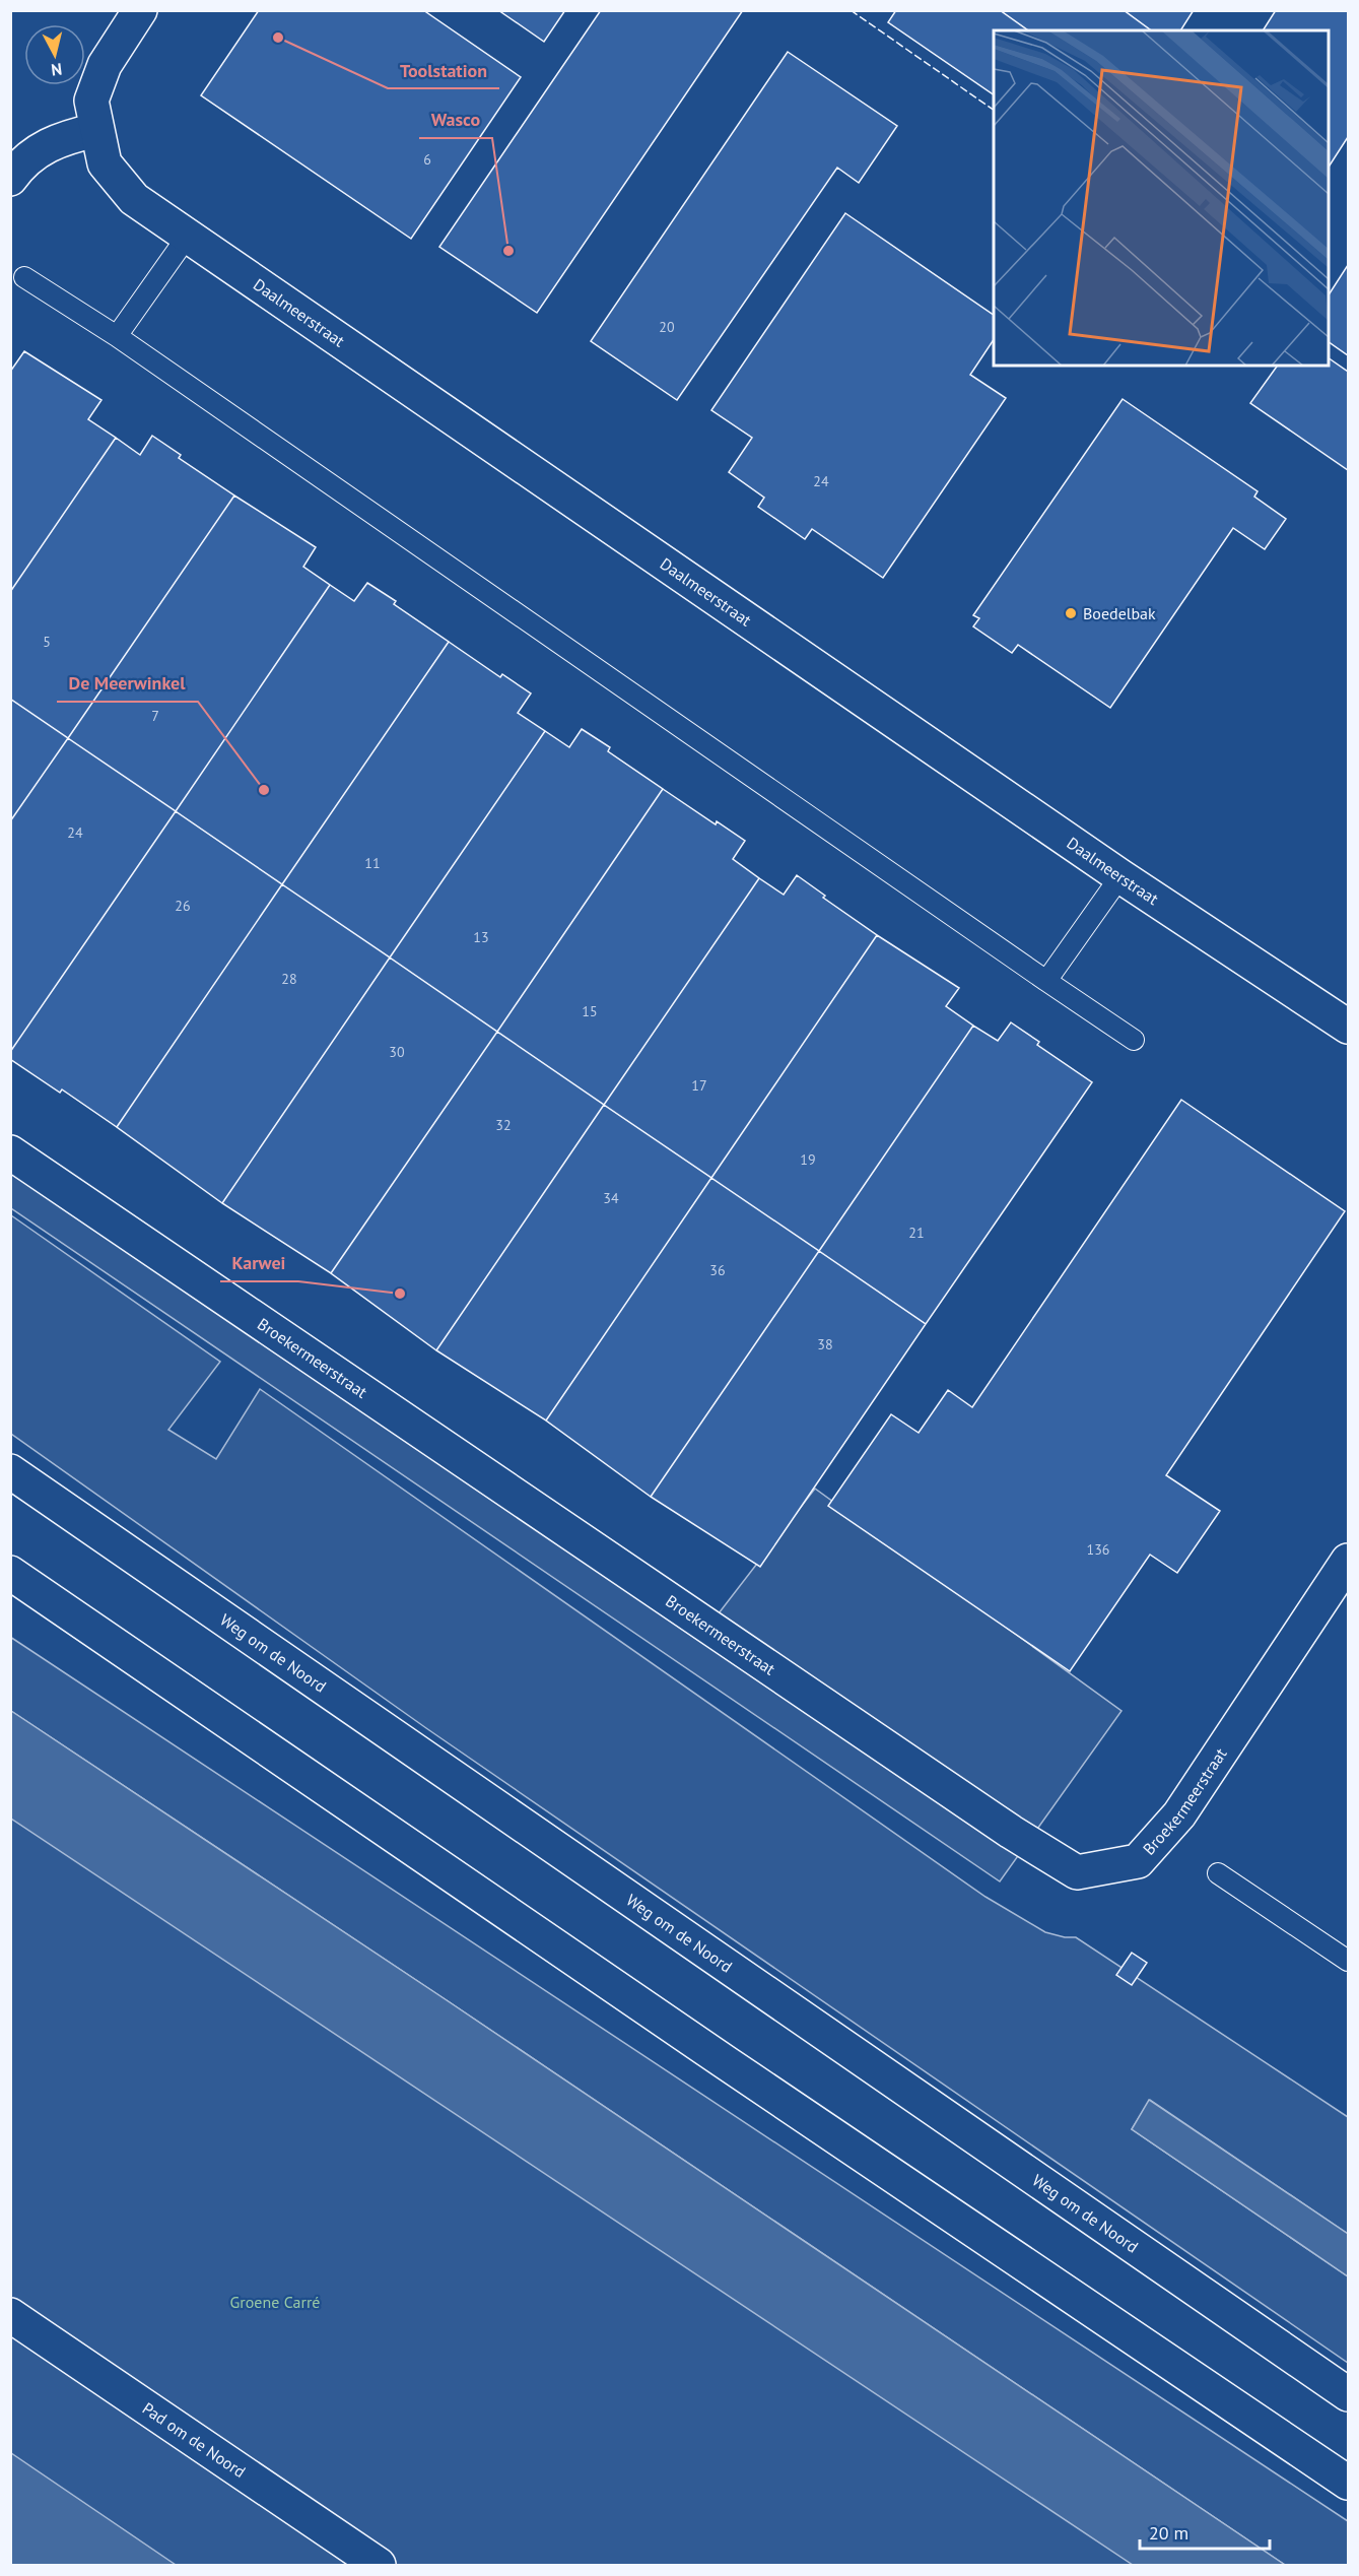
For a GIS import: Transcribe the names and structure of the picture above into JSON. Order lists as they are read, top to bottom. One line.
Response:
{"streets":{"main road":["Daalmeerstraat","Broekermeerstraat","Weg om de Noord","Pad om de Noord"]},"parks":["Groene Carré"],"places":["Toolstation","Wasco","Boedelbak","De Meerwinkel","Karwei"],"house_numbers":["6","20","24","5","7","24","11","26","13","28","15","30","17","32","19","34","21","36","38","136"],"scale_bar":"20 m","north":"bottom"}
